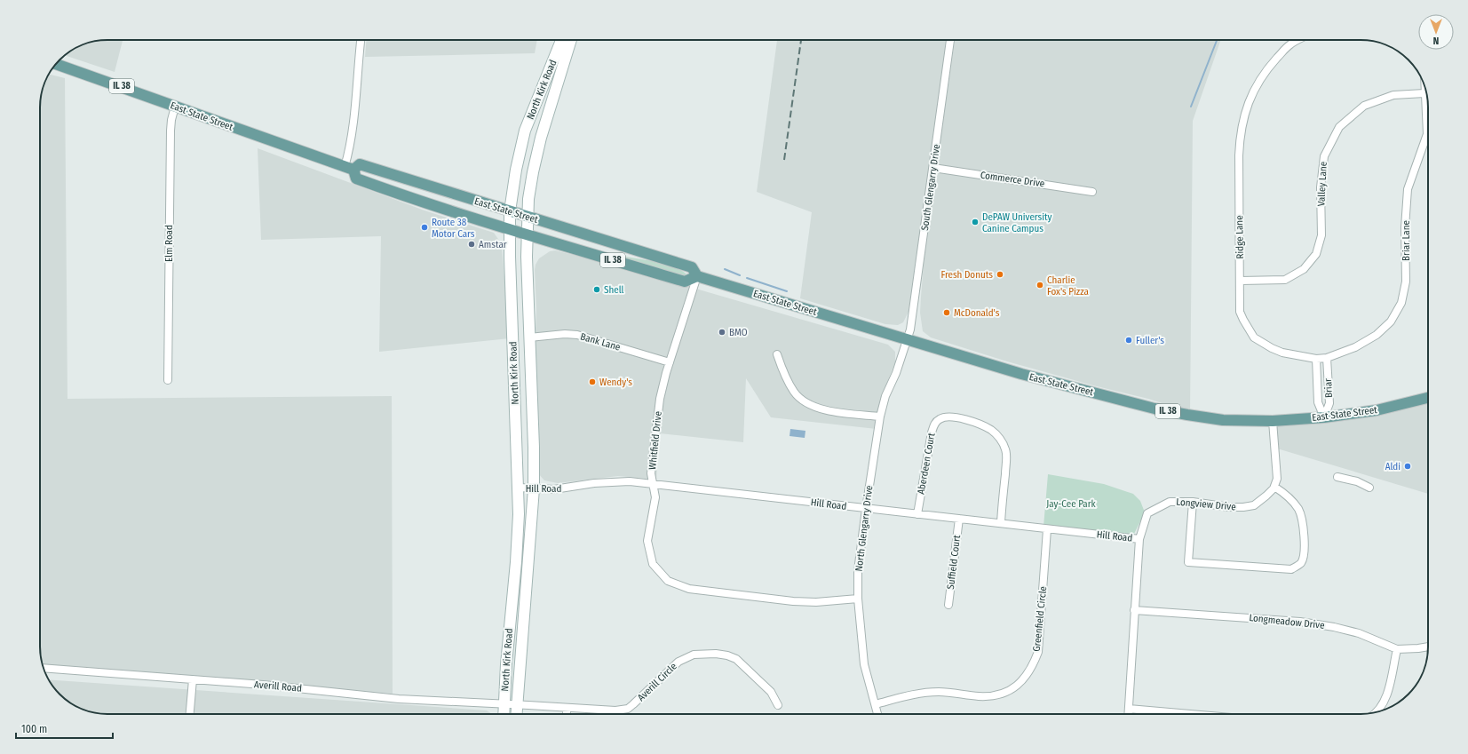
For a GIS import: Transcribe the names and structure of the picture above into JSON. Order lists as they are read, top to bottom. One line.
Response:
{"streets":{"main road":["IL 38","North Kirk Road","East State Street"],"street":["Commerce Drive","Valley Lane","South Glengarry Drive","Ridge Lane","Briar Lane","Elm Road","Bank Lane","Briar","Whitfield Drive","Aberdeen Court","Hill Road","Longview Drive","North Glengarry Drive","Suffield Court","Greenfield Circle","Longmeadow Drive","Averill Circle","Averill Road"]},"crossings":[["North Kirk Road","East State Street"],["North Kirk Road","Bank Lane"],["North Kirk Road","Hill Road"],["North Kirk Road","Averill Circle"],["North Kirk Road","Averill Road"],["East State Street","South Glengarry Drive"],["East State Street","Elm Road"],["East State Street","Briar"],["East State Street","Whitfield Drive"],["East State Street","North Glengarry Drive"],["Commerce Drive","South Glengarry Drive"],["Valley Lane","Ridge Lane"],["Valley Lane","Briar Lane"],["South Glengarry Drive","North Glengarry Drive"],["Ridge Lane","Briar Lane"],["Briar Lane","Briar"],["Bank Lane","Whitfield Drive"],["Whitfield Drive","Hill Road"],["Whitfield Drive","North Glengarry Drive"],["Aberdeen Court","Hill Road"],["Hill Road","Longview Drive"],["Hill Road","North Glengarry Drive"],["Hill Road","Suffield Court"],["Hill Road","Greenfield Circle"],["Longview Drive","Longmeadow Drive"],["North Glengarry Drive","Greenfield Circle"],["Averill Circle","Averill Road"]],"parks":["Jay-Cee Park"],"places":["DePAW University Canine Campus","Route 38 Motor Cars","Amstar","Fresh Donuts","Charlie Fox's Pizza","Shell","McDonald's","BMO","Fuller's","Wendy's","Aldi"],"scale_bar":"100 m","north":"bottom"}
